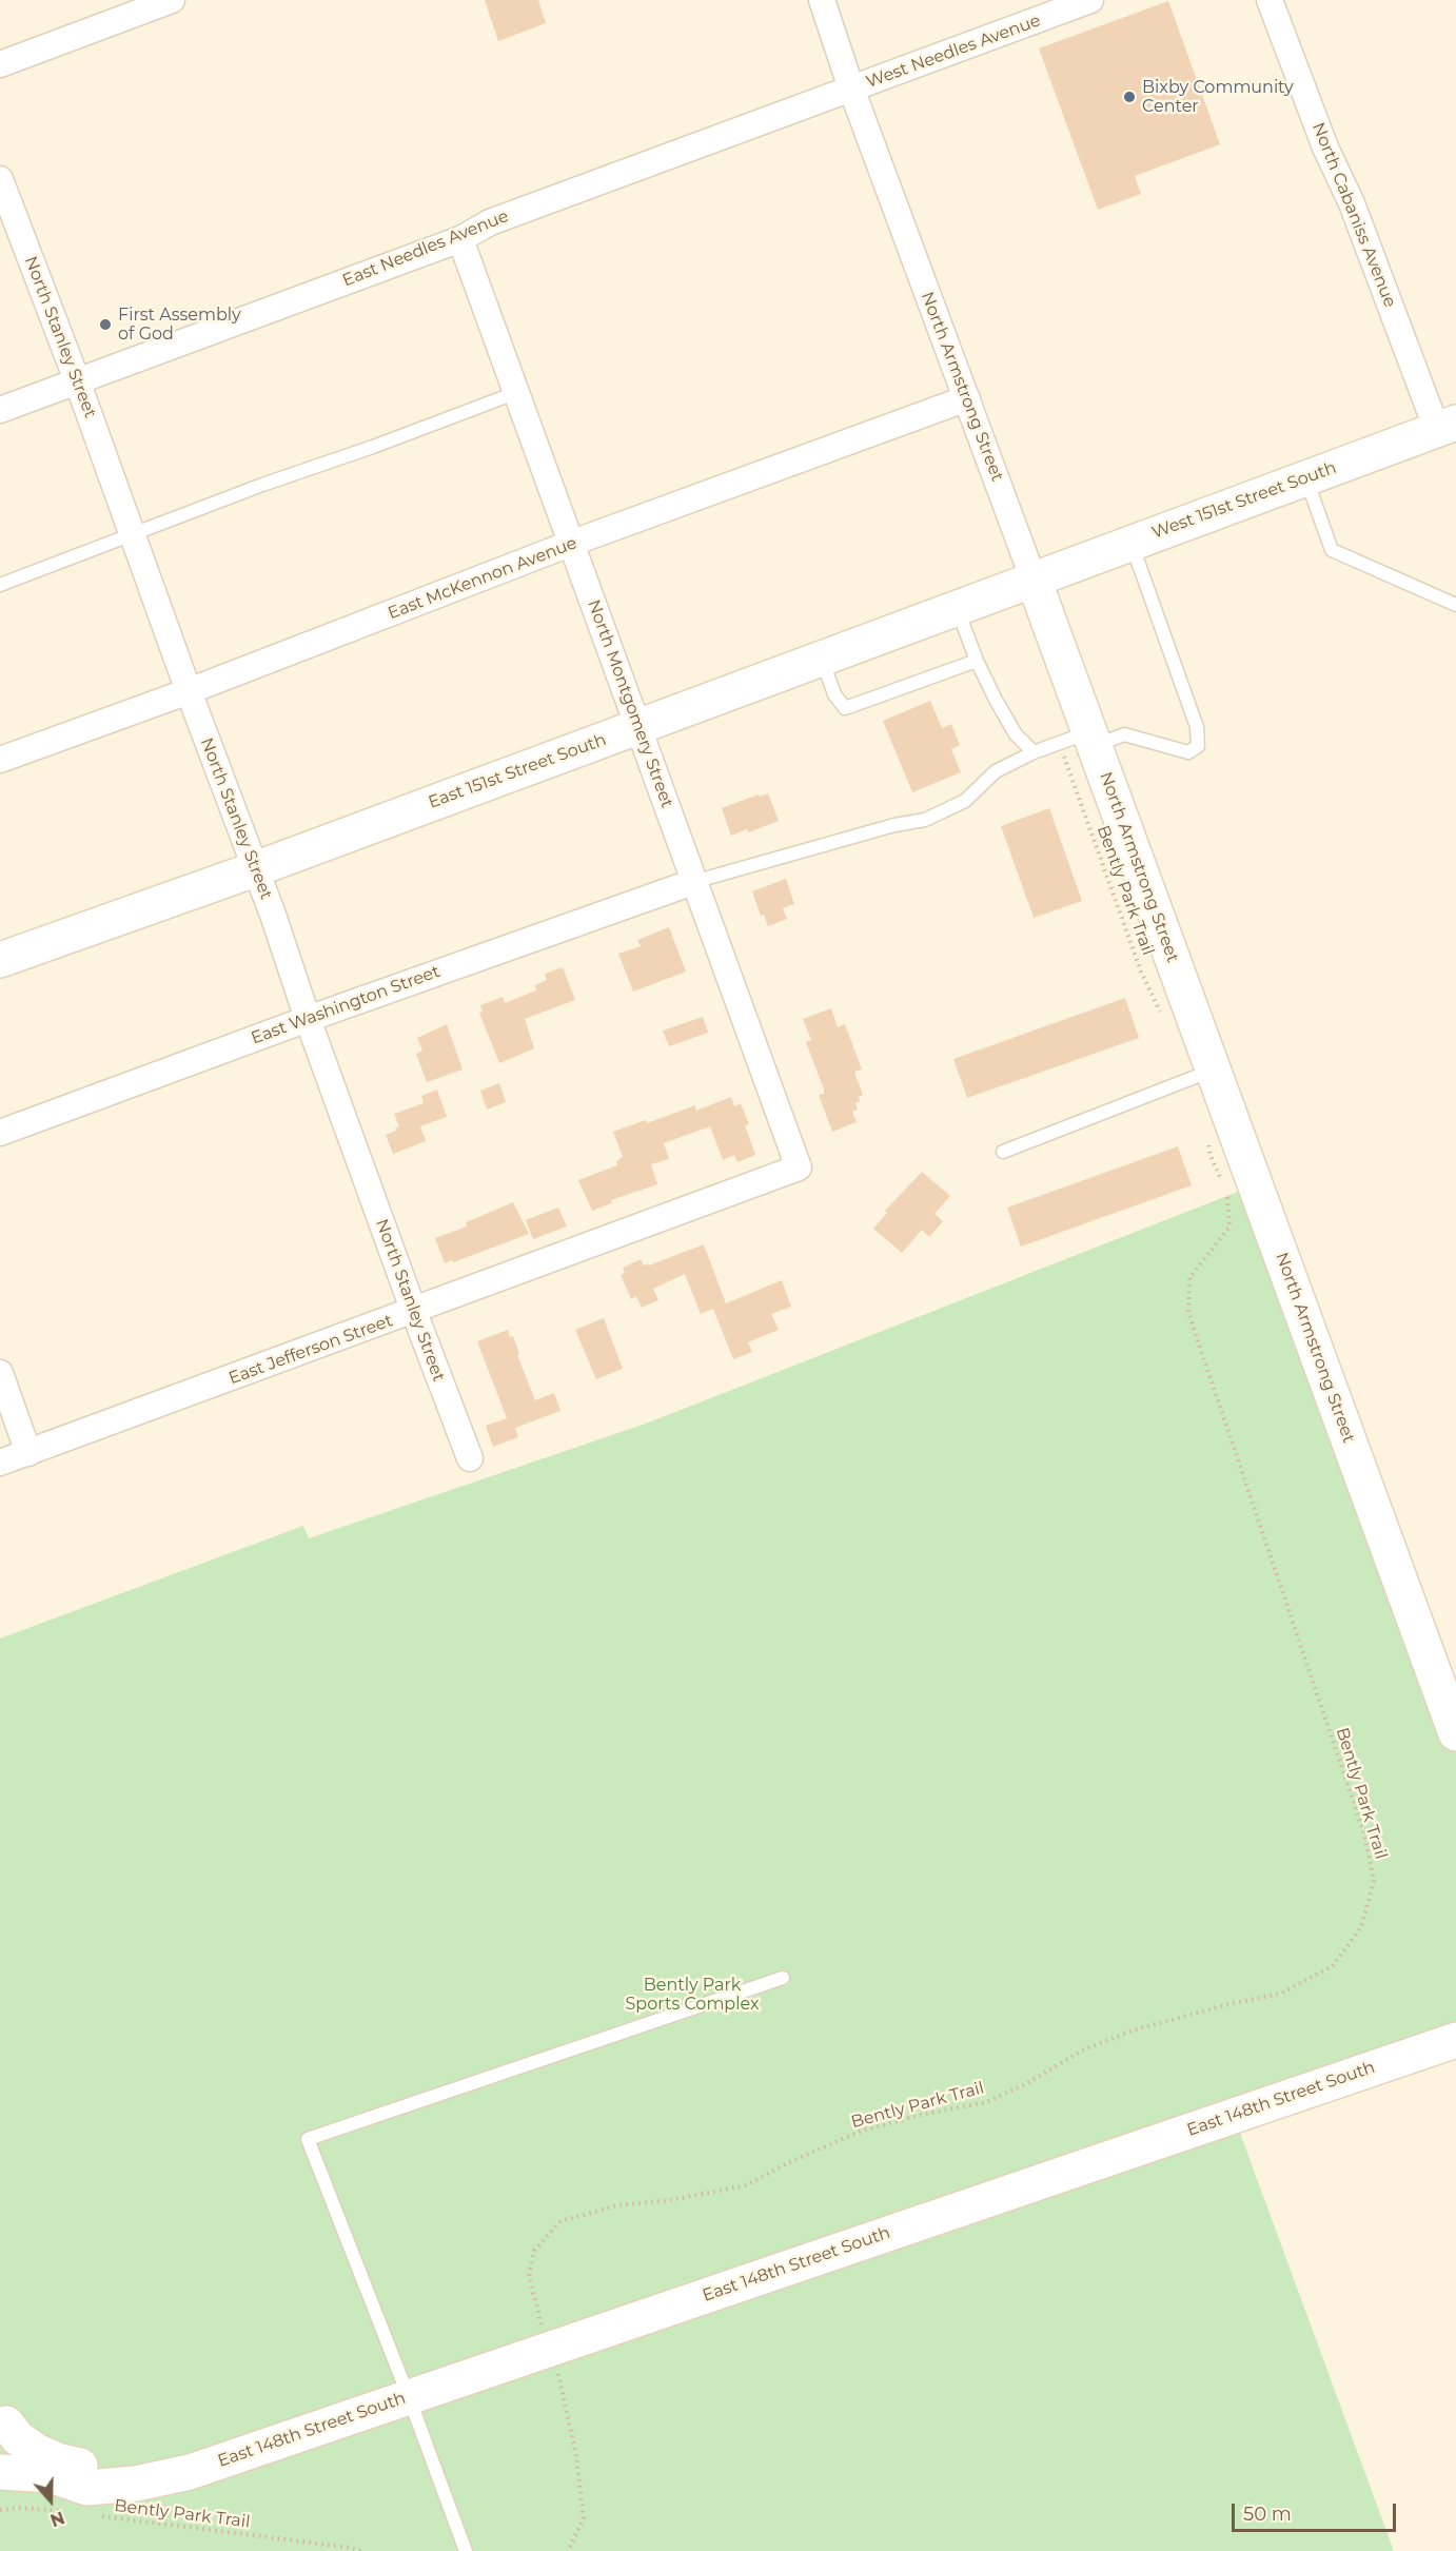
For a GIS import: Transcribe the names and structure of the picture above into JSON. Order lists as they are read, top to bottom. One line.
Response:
{"streets":{"street":["West Needles Avenue","North Cabaniss Avenue","East Needles Avenue","North Stanley Street","North Armstrong Street","West 151st Street South","East McKennon Avenue","North Montgomery Street","East 151st Street South","East Washington Street","East Jefferson Street","East 148th Street South"],"path":["Bently Park Trail"]},"crossings":[["West Needles Avenue","East Needles Avenue"],["West Needles Avenue","North Armstrong Street"],["North Cabaniss Avenue","West 151st Street South"],["East Needles Avenue","North Stanley Street"],["East Needles Avenue","North Armstrong Street"],["East Needles Avenue","North Montgomery Street"],["North Stanley Street","East McKennon Avenue"],["North Stanley Street","East 151st Street South"],["North Stanley Street","East Washington Street"],["North Stanley Street","East Jefferson Street"],["North Armstrong Street","West 151st Street South"],["North Armstrong Street","East McKennon Avenue"],["North Armstrong Street","East 151st Street South"],["North Armstrong Street","Bently Park Trail"],["West 151st Street South","East 151st Street South"],["East McKennon Avenue","North Montgomery Street"],["North Montgomery Street","East 151st Street South"],["North Montgomery Street","East Washington Street"],["North Montgomery Street","East Jefferson Street"],["Bently Park Trail","East 148th Street South"]],"parks":["Bently Park Sports Complex"],"places":["Bixby Community Center","First Assembly of God"],"scale_bar":"50 m","north":"bottom"}
